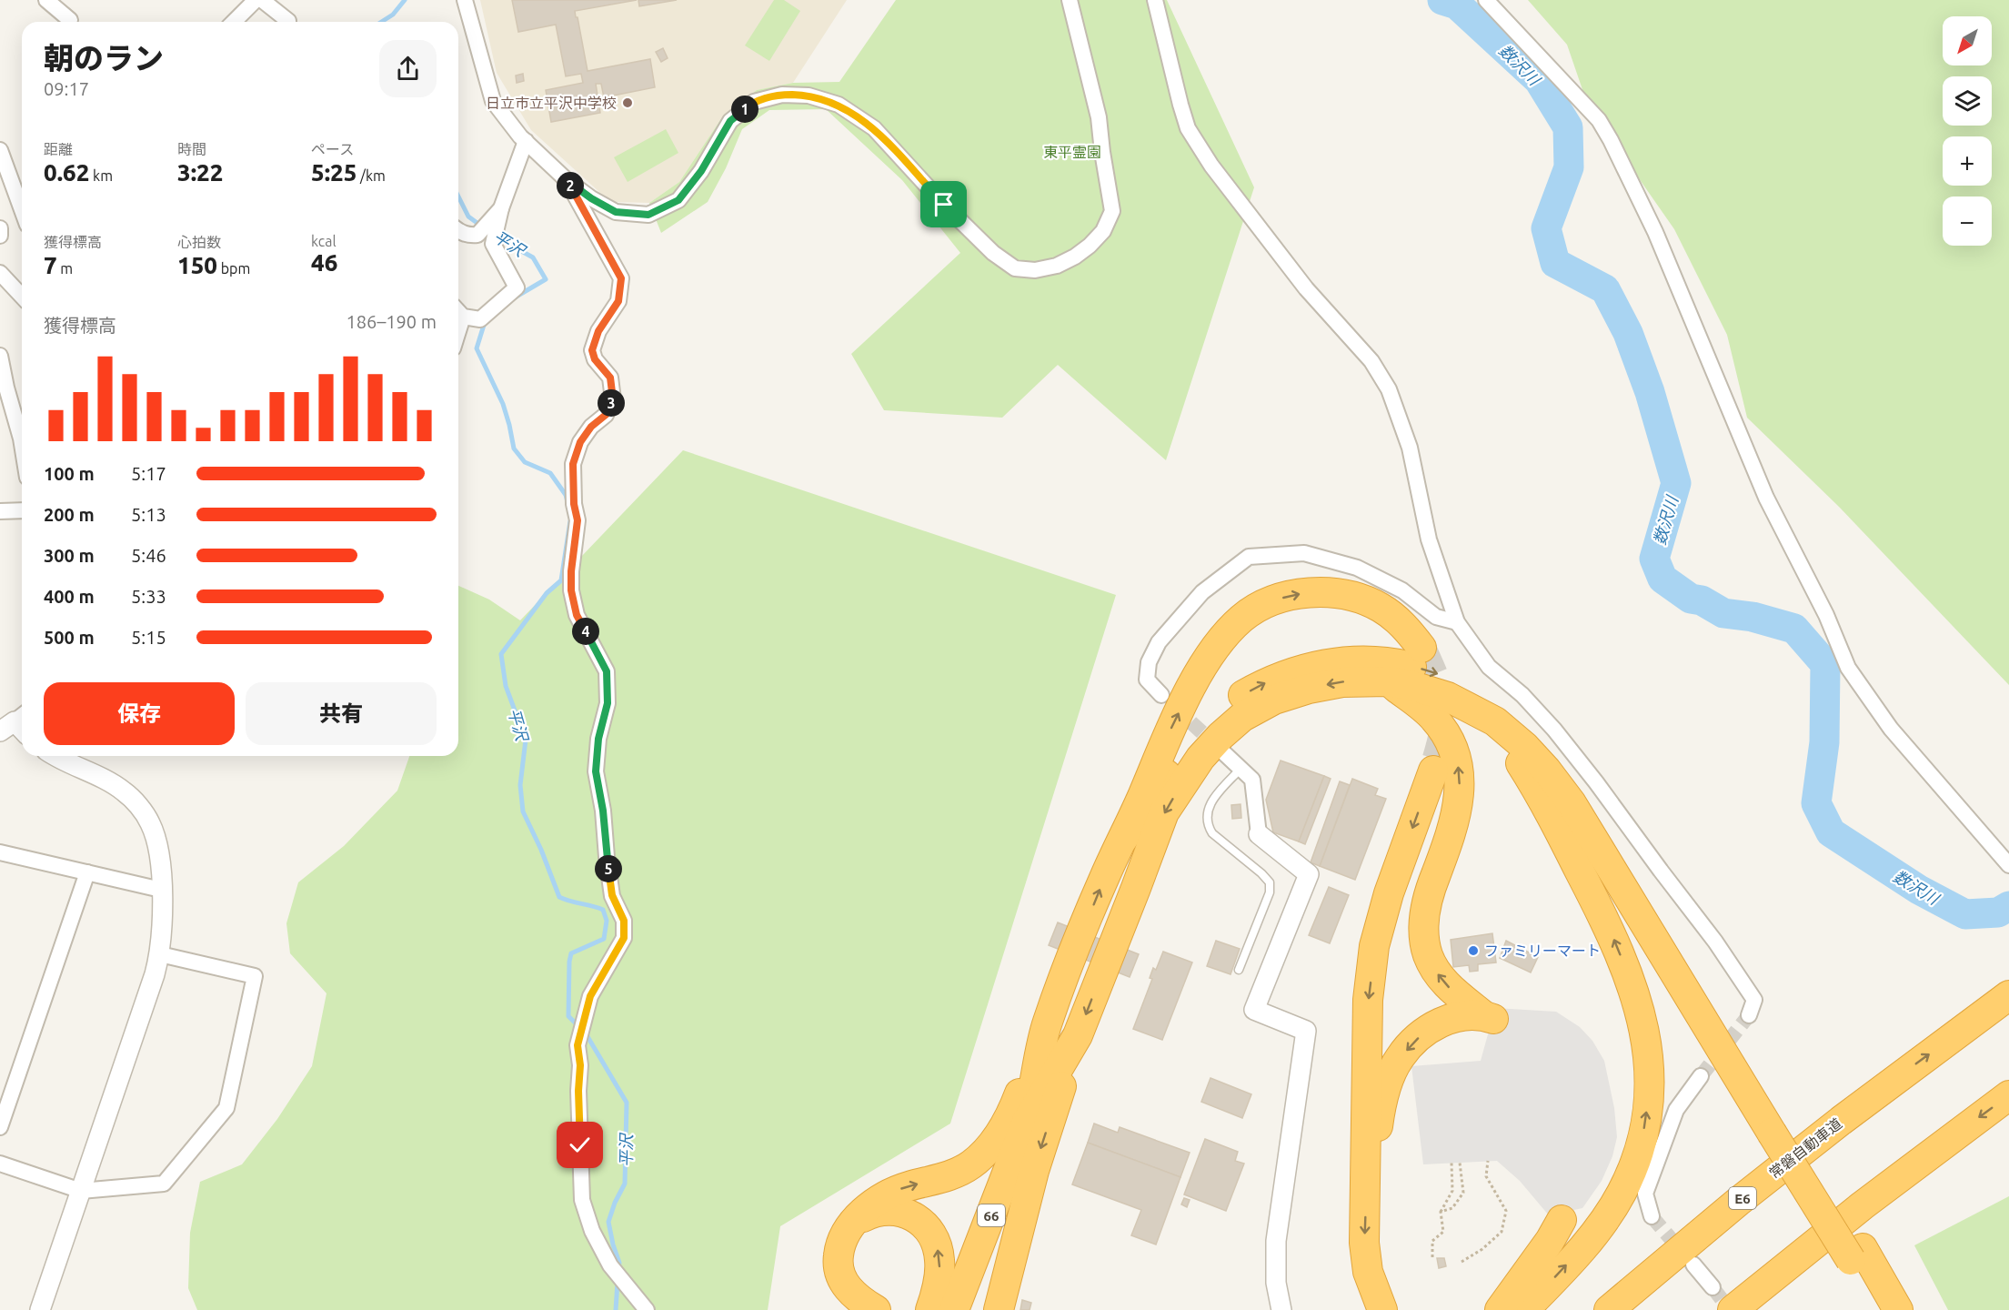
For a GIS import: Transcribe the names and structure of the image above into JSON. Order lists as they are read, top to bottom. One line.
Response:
{"streets":{"highway":["常磐自動車道","E6","66"]},"water":["数沢川","平沢"],"parks":["東平霊園"],"places":["日立市立平沢中学校","ファミリーマート"],"north":"bottom left","page":{"map_buttons":["+","−"],"heading":["朝のラン","09:17"],"pins":["1","2","3","4","5"],"stats":[["距離","0.62 km"],["時間","3:22"],["ペース","5:25 /km"],["獲得標高","7 m"],["心拍数","150 bpm"],["kcal","46"]],"chart":["獲得標高","186–190 m"],"list":[{"name":"100 m","note":"5:17"},{"name":"200 m","note":"5:13"},{"name":"300 m","note":"5:46"},{"name":"400 m","note":"5:33"},{"name":"500 m","note":"5:15"}],"buttons":["保存","共有"]}}
